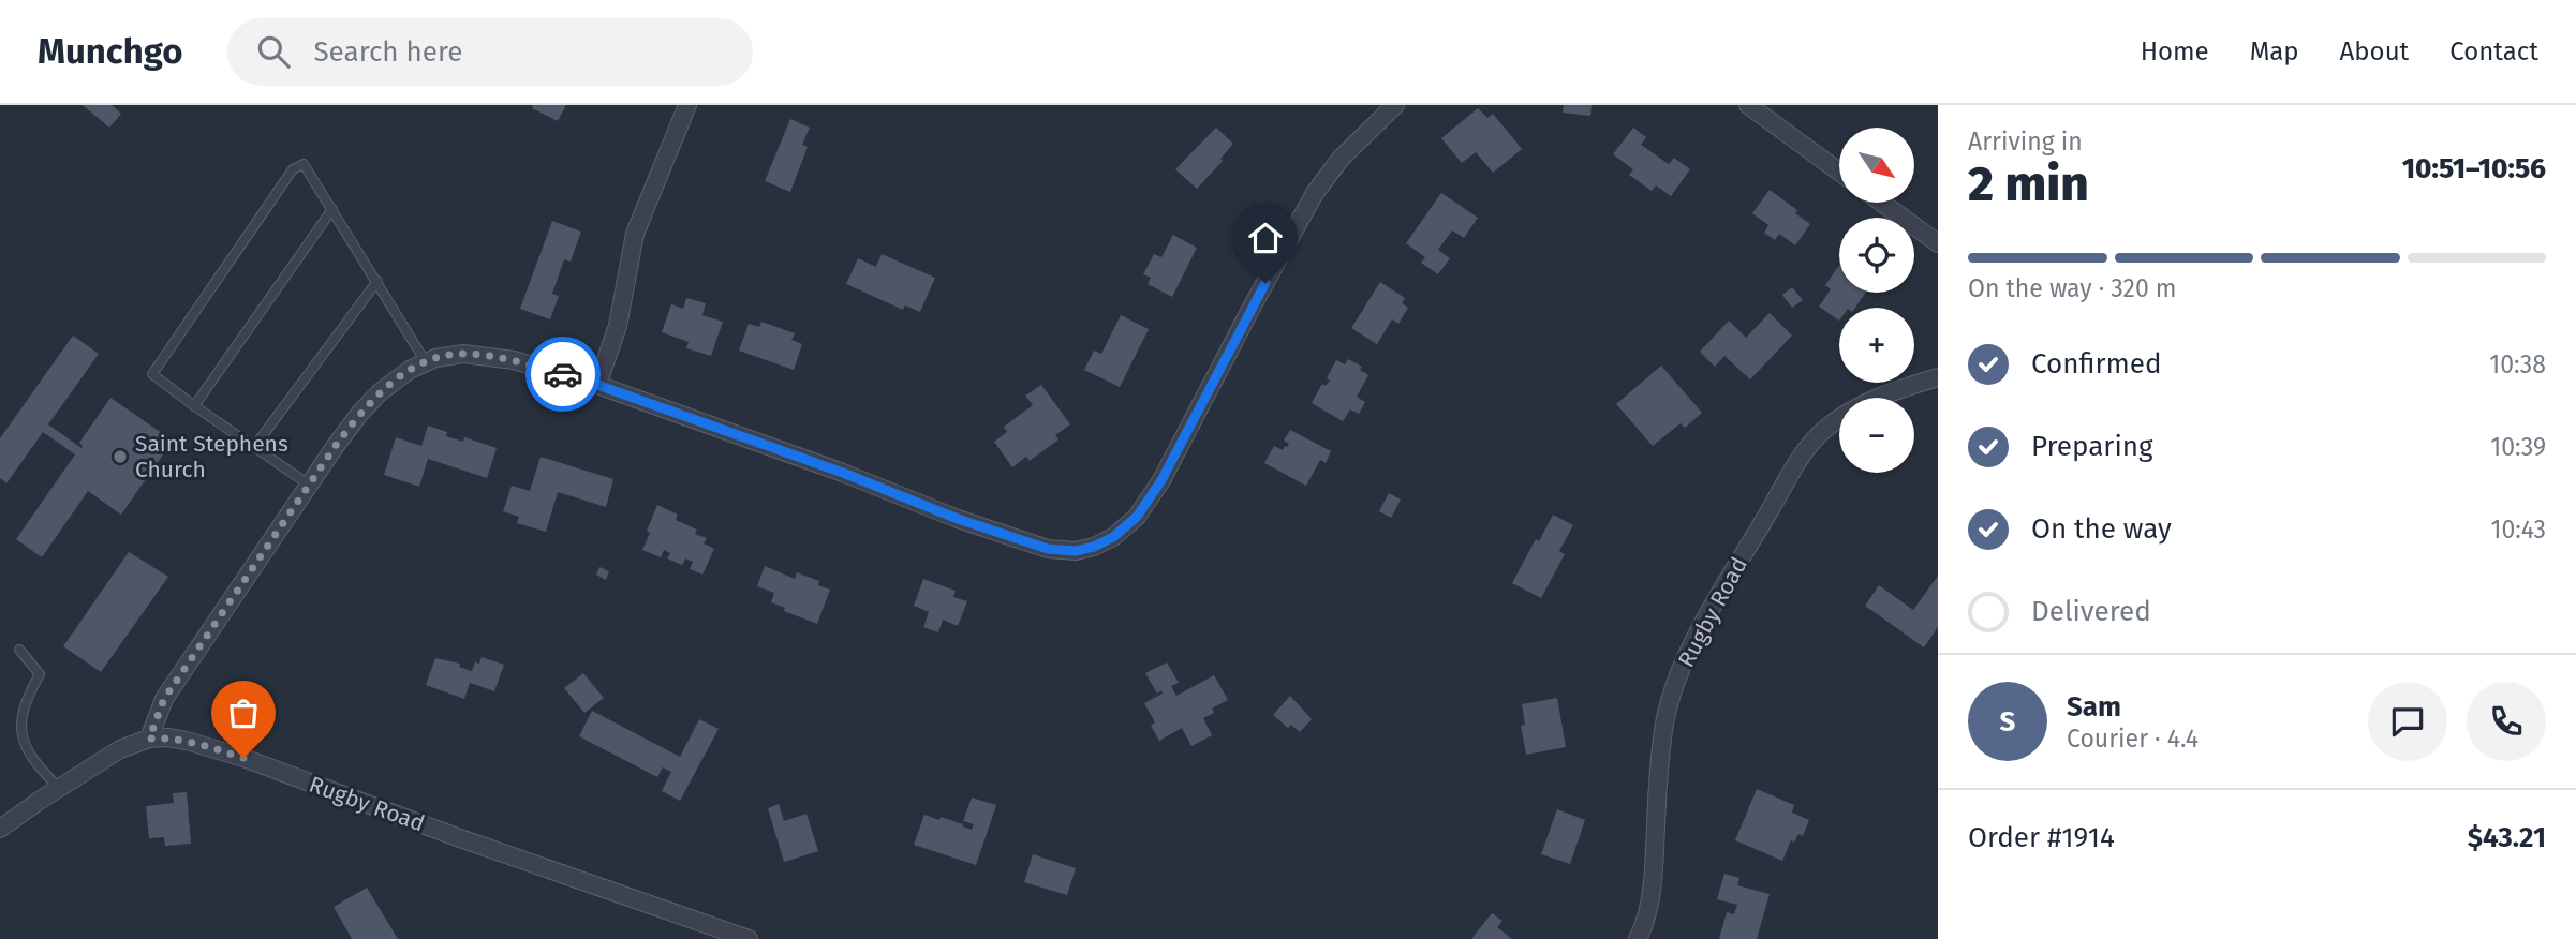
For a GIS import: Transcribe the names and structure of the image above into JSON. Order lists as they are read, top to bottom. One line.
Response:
{"streets":{"street":["Rugby Road"]},"places":["Saint Stephens Church"],"north":"bottom right","page":{"header":"Munchgo","search":"Search here","nav":["Home","Map","About","Contact"],"heading":["2 min","Arriving in","10:51–10:56"],"panel":["Sam","Courier · 4.4","Order #1914","$43.21"],"map_buttons":["+","−"],"bar":"On the way · 320 m","list":[["Confirmed","10:38"],["Preparing","10:39"],["On the way","10:43"],"Delivered"],"round":"S"}}
